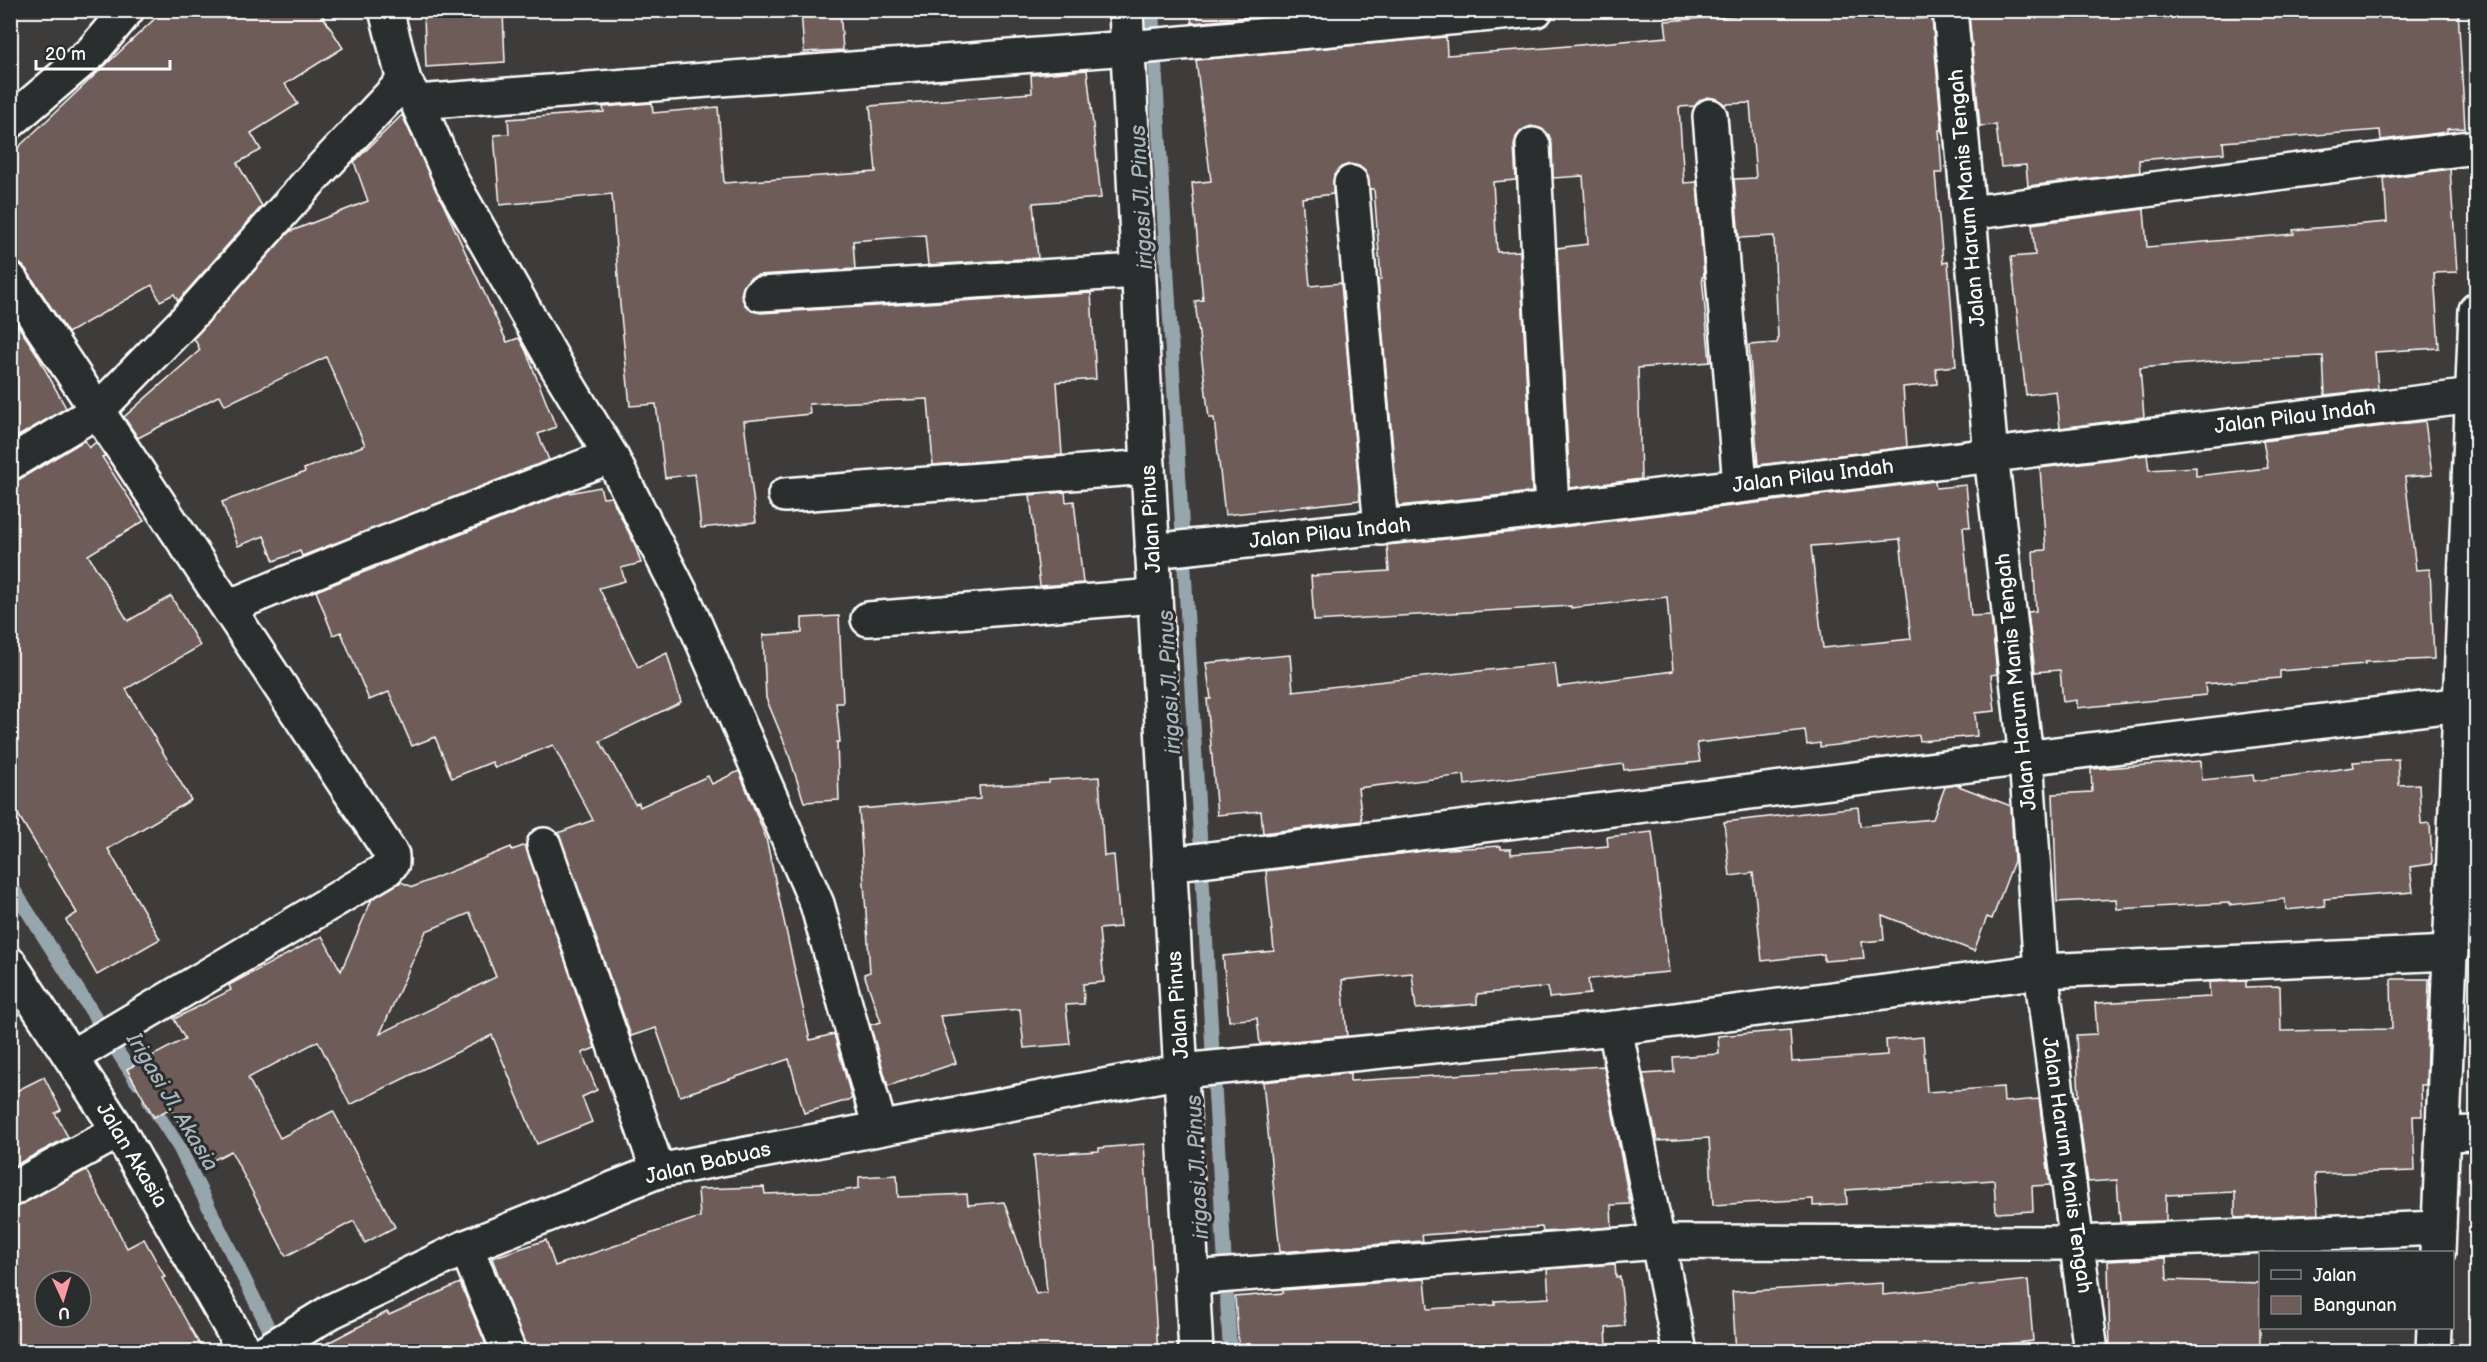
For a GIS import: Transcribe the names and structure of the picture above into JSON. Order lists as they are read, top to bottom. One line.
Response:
{"streets":{"street":["Jalan Harum Manis Tengah","Jalan Pilau Indah","Jalan Pinus","Jalan Akasia","Jalan Babuas"]},"crossings":[["Jalan Harum Manis Tengah","Jalan Pilau Indah"],["Jalan Harum Manis Tengah","Jalan Babuas"],["Jalan Pilau Indah","Jalan Pinus"],["Jalan Pinus","Jalan Babuas"]],"water":["irigasi Jl. Pinus","Irigasi Jl. Akasia"],"legend":["Jalan","Bangunan"],"scale_bar":"20 m","north":"bottom"}
